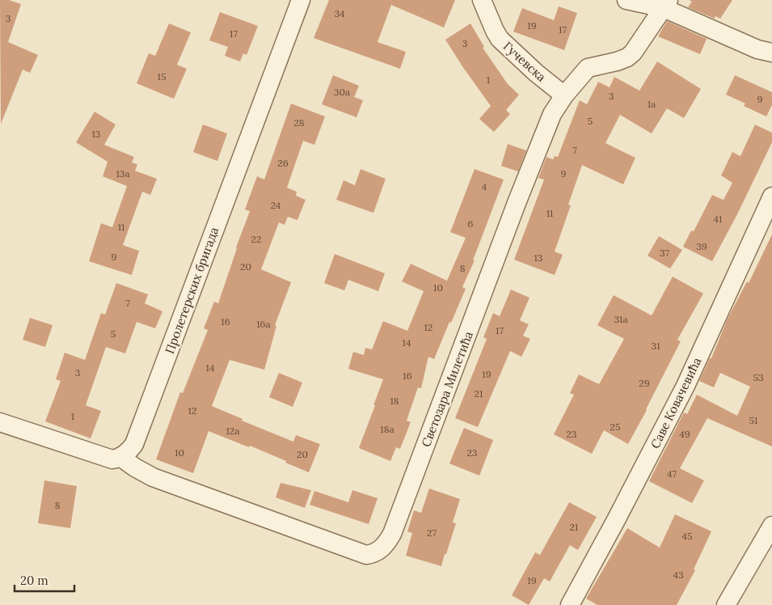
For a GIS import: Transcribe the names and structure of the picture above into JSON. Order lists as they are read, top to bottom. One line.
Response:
{"streets":{"street":["Гучевска","Пролетерских бригада","Светозара Милетића","Саве Ковачевића"]},"crossings":[["Гучевска","Светозара Милетића"],["Пролетерских бригада","Светозара Милетића"]],"house_numbers":["34","3","19","17","17","3","15","1","30a","3","9","1a","5","28","13","7","26","13a","9","4","24","11","41","6","11","22","39","37","9","13","20","8","10","7","31a","16","16a","12","17","5","14","31","14","3","19","16","53","29","21","18","12","1","51","25","18a","12a","23","49","10","23","20","47","8","21","27","45","43","19"],"scale_bar":"20 m"}
